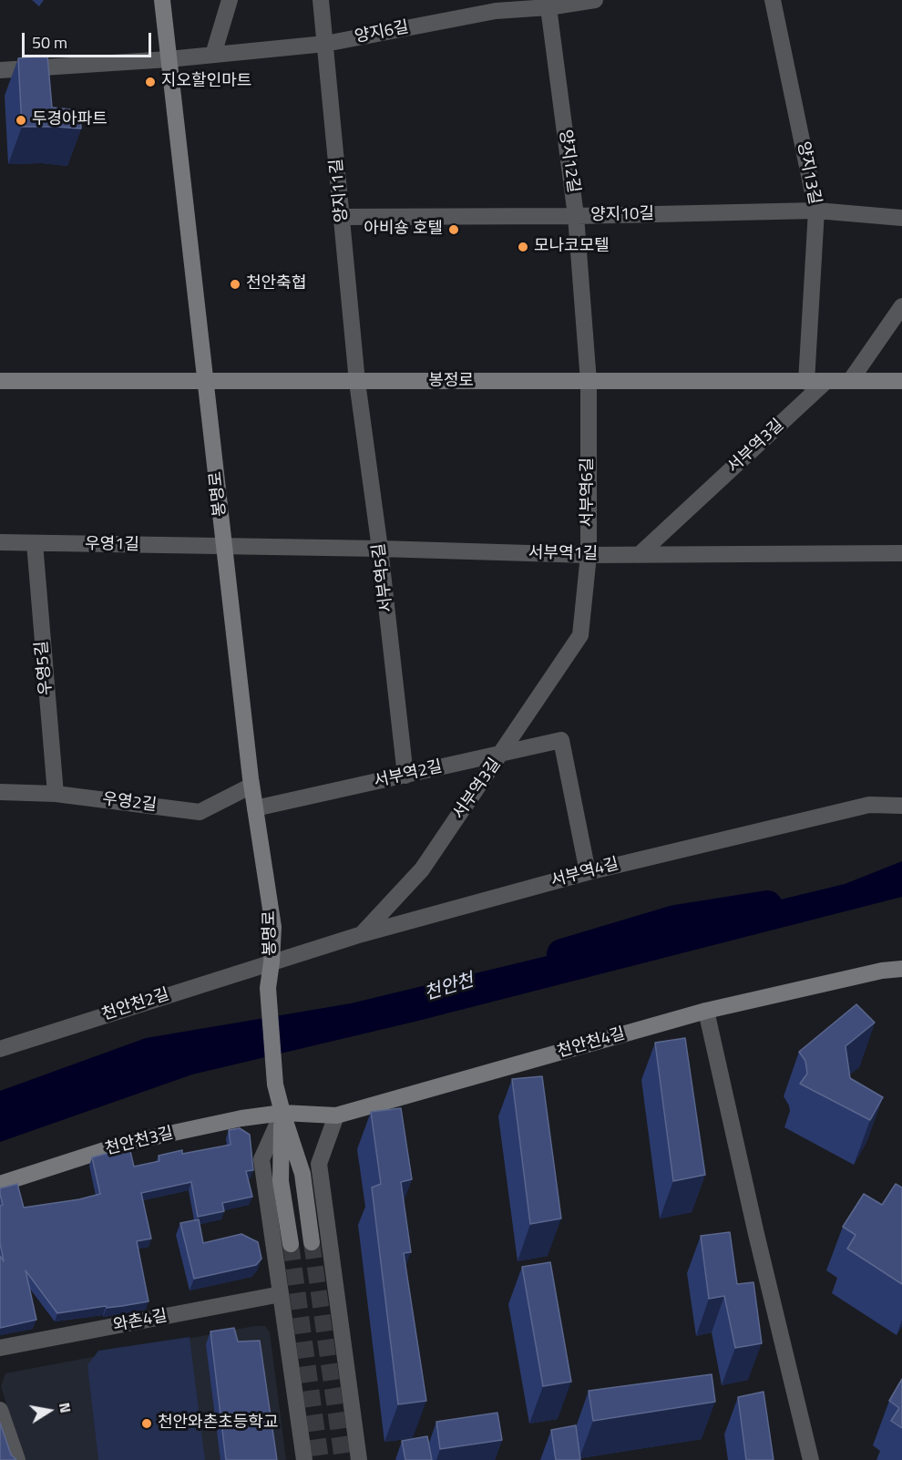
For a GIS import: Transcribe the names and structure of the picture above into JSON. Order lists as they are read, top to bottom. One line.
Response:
{"streets":{"street":["양지6길","양지12길","양지13길","양지11길","양지10길","봉정로","서부역3길","서부역6길","봉명로","우영1길","서부역1길","서부역5길","우영5길","서부역2길","우영2길","서부역4길","천안천2길","천안천4길","천안천3길","와촌4길"]},"crossings":[["양지6길","양지12길"],["양지6길","양지11길"],["양지6길","봉명로"],["양지12길","양지10길"],["양지12길","봉정로"],["양지12길","서부역6길"],["양지13길","양지10길"],["양지13길","봉정로"],["양지11길","양지10길"],["양지11길","봉정로"],["양지11길","서부역5길"],["봉정로","서부역3길"],["봉정로","서부역6길"],["봉정로","봉명로"],["봉정로","서부역5길"],["서부역3길","서부역6길"],["서부역3길","서부역1길"],["서부역3길","서부역2길"],["서부역3길","서부역4길"],["서부역6길","서부역1길"],["봉명로","우영1길"],["봉명로","서부역1길"],["봉명로","서부역2길"],["봉명로","우영2길"],["봉명로","서부역4길"],["봉명로","천안천2길"],["봉명로","천안천4길"],["봉명로","천안천3길"],["우영1길","서부역1길"],["우영1길","우영5길"],["서부역1길","서부역5길"],["서부역5길","서부역2길"],["우영5길","우영2길"],["서부역2길","서부역4길"],["서부역4길","천안천2길"],["천안천4길","천안천3길"]],"water":["천안천"],"places":["지오할인마트","두경아파트","아비숑 호텔","모나코모텔","천안축협","천안와촌초등학교"],"scale_bar":"50 m","north":"right"}
